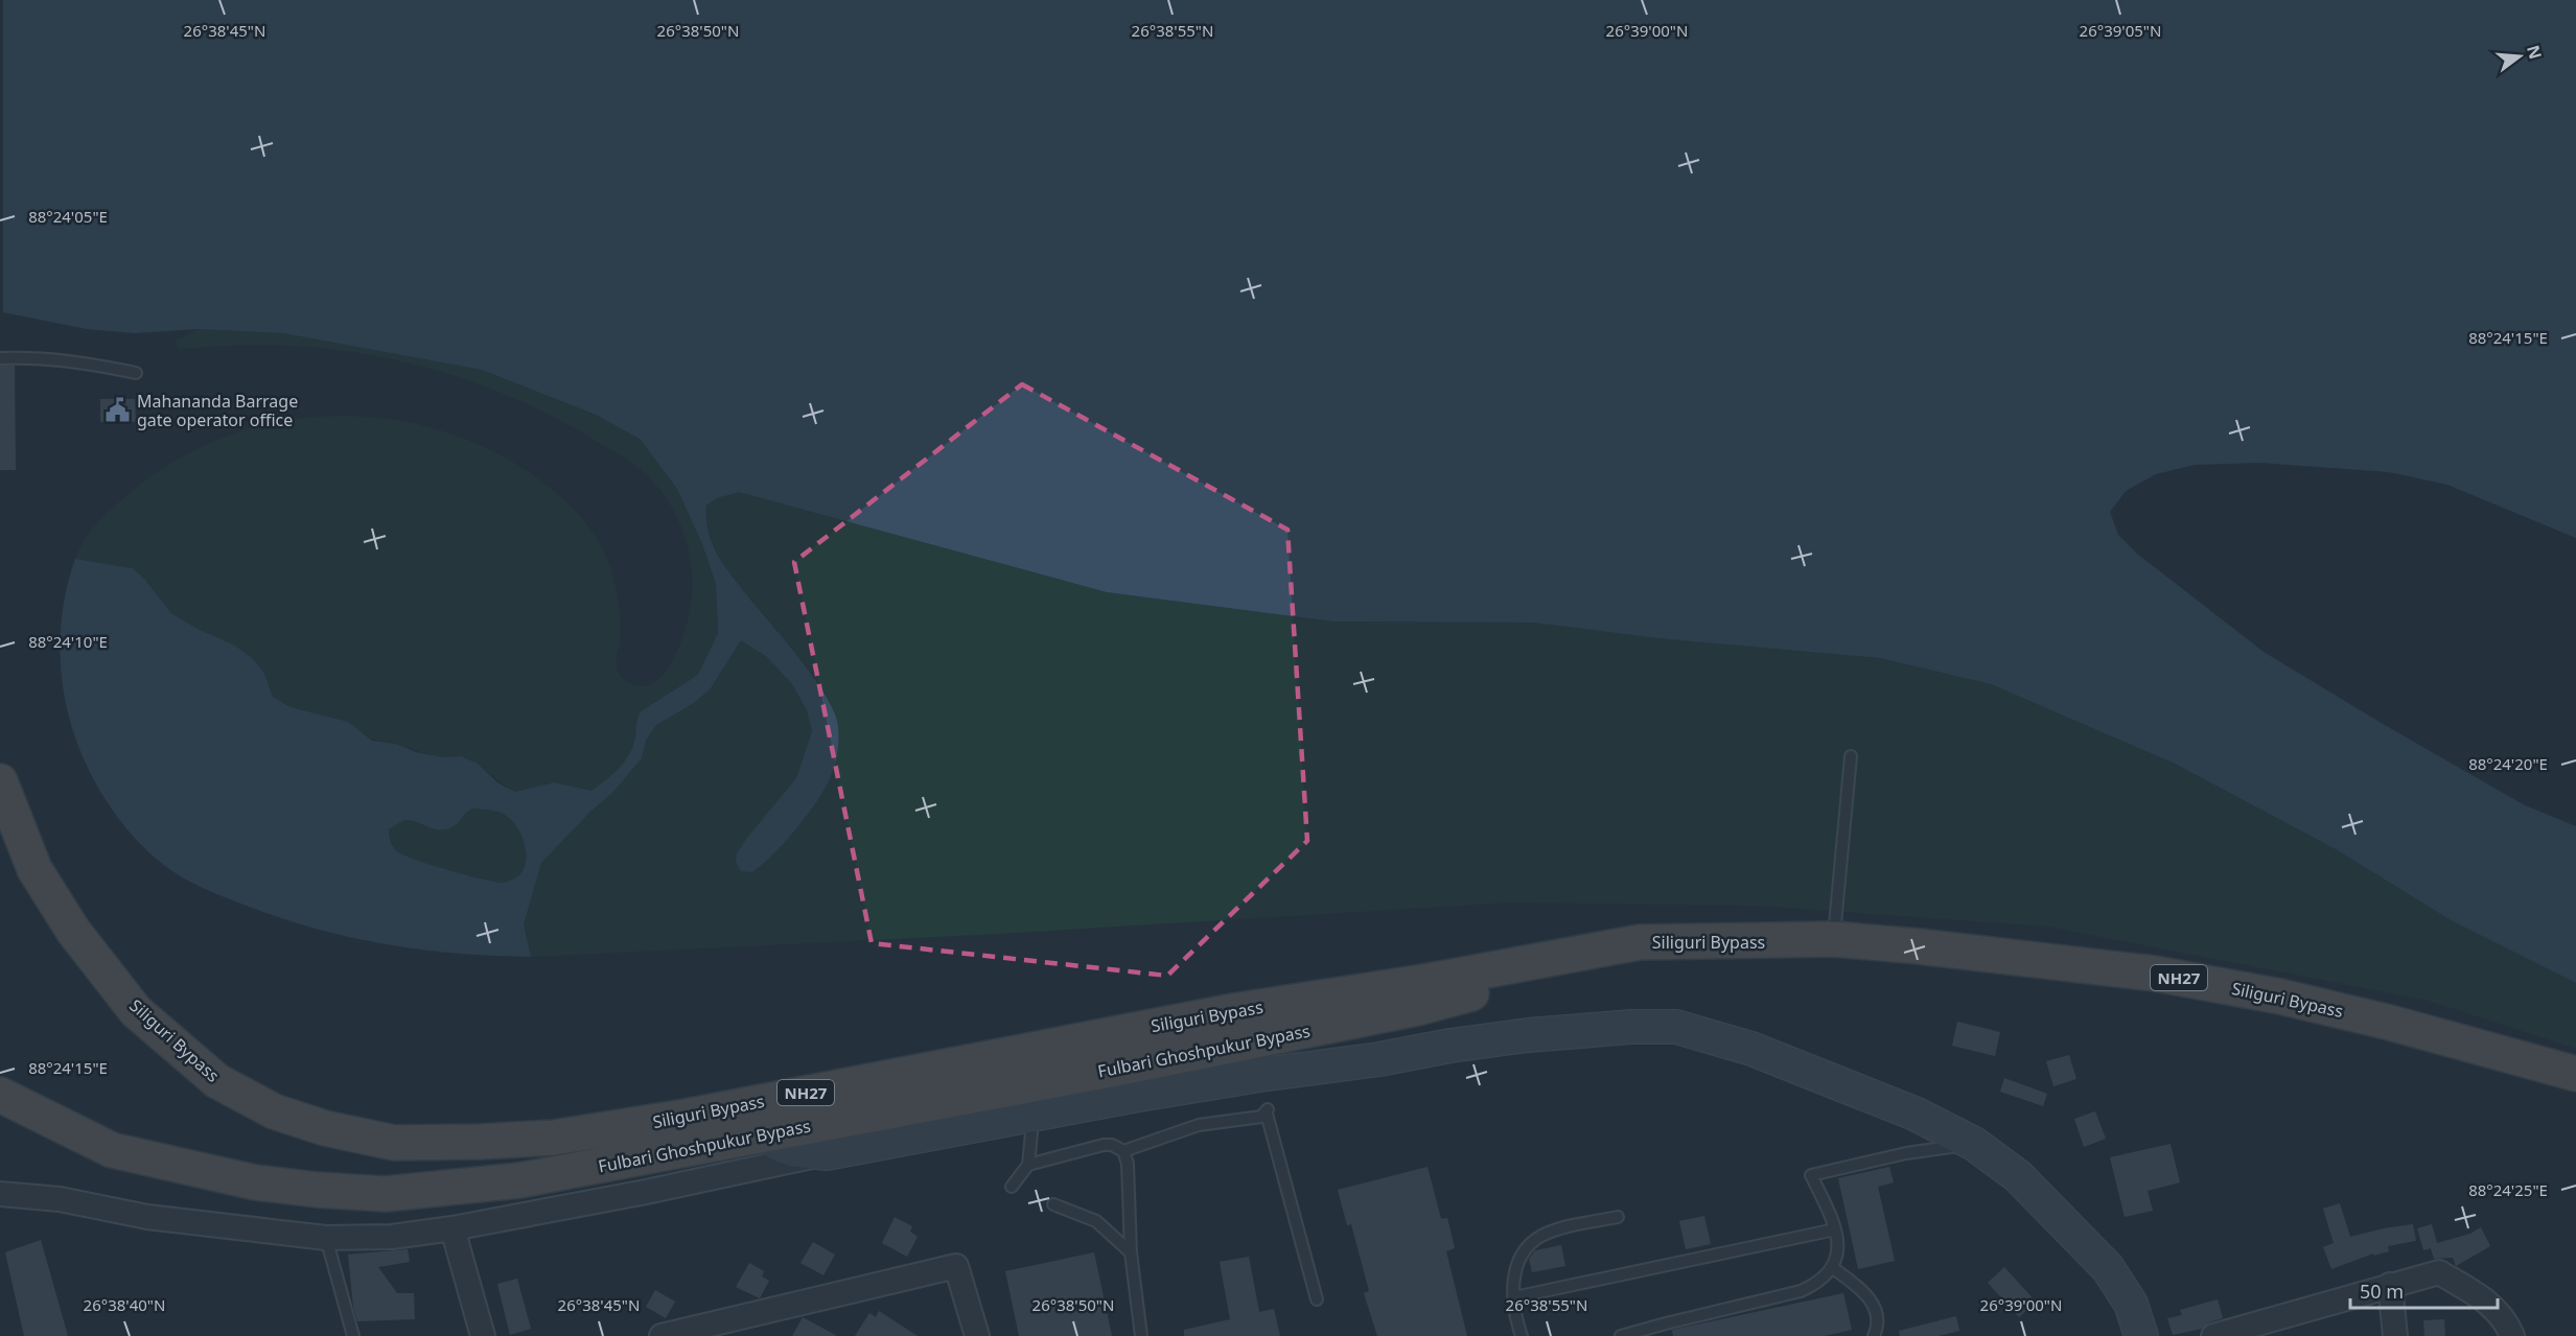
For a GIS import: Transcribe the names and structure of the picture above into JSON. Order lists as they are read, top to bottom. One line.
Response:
{"streets":{"highway":["Siliguri Bypass","NH27","Fulbari Ghoshpukur Bypass"]},"crossings":[["Siliguri Bypass","Fulbari Ghoshpukur Bypass"]],"places":{"public building":["Mahananda Barrage gate operator office"]},"scale_bar":"50 m","north":"right","coordinates":["26°38'45\"N","26°38'50\"N","26°38'55\"N","26°39'00\"N","26°39'05\"N","88°24'05\"E","88°24'15\"E","88°24'10\"E","88°24'20\"E","88°24'25\"E","26°38'40\"N"]}
